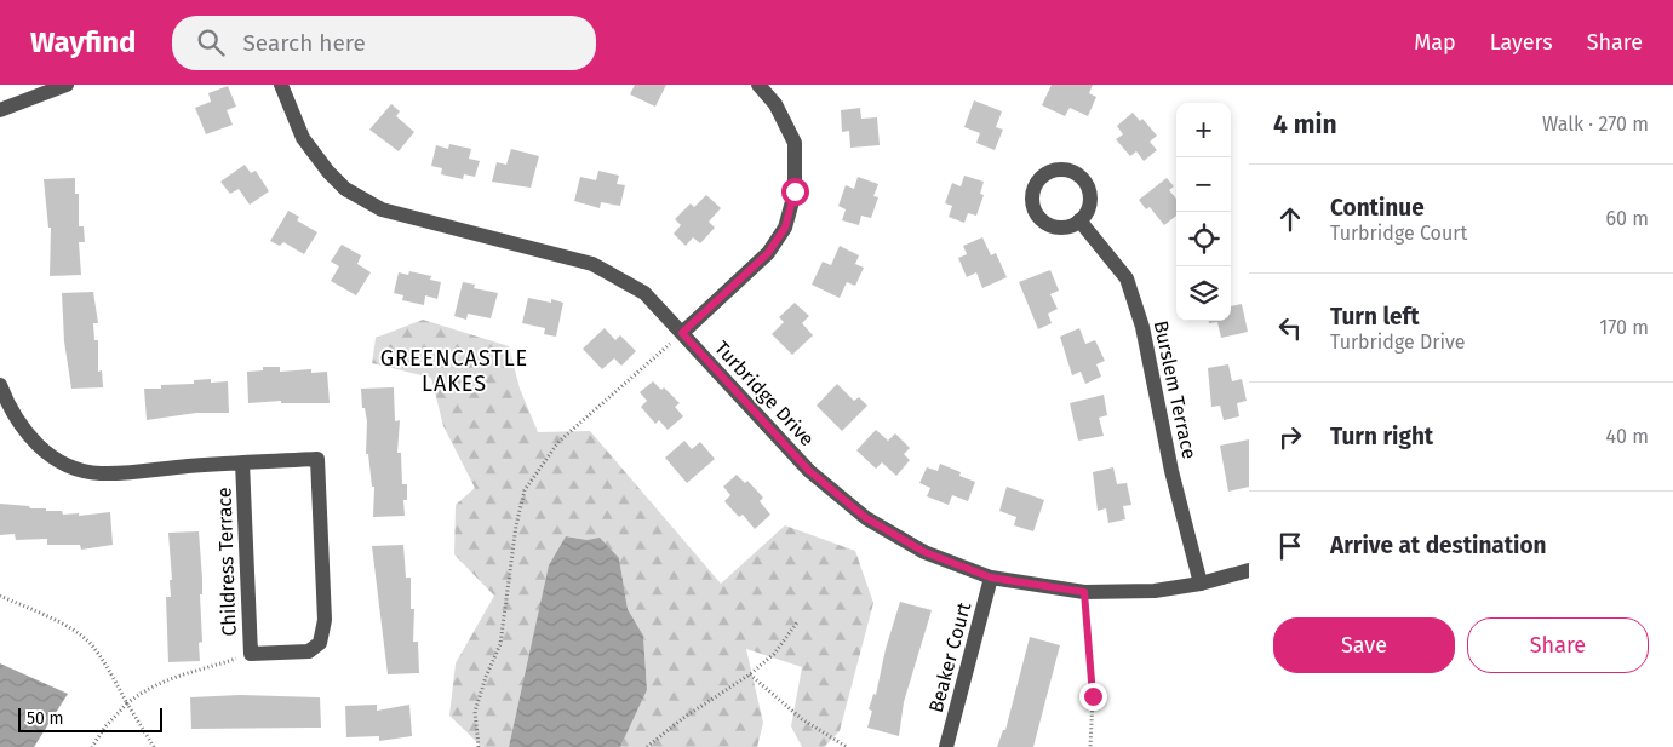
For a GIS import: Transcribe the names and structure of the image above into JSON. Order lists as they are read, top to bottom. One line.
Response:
{"streets":{"street":["Burslem Terrace","Turbridge Drive","Childress Terrace","Beaker Court"]},"crossings":[["Burslem Terrace","Turbridge Drive"],["Turbridge Drive","Beaker Court"]],"districts":["GREENCASTLE LAKES"],"scale_bar":"50 m","page":{"header":"Wayfind","search":"Search here","nav":["Map","Layers","Share"],"heading":["4 min","Walk · 270 m"],"map_buttons":["+","−"],"list":[["Continue","Turbridge Court","60 m"],["Turn left","Turbridge Drive","170 m"],["Turn right","40 m"],"Arrive at destination"],"buttons":["Save","Share"],"scale":"50 m"}}
